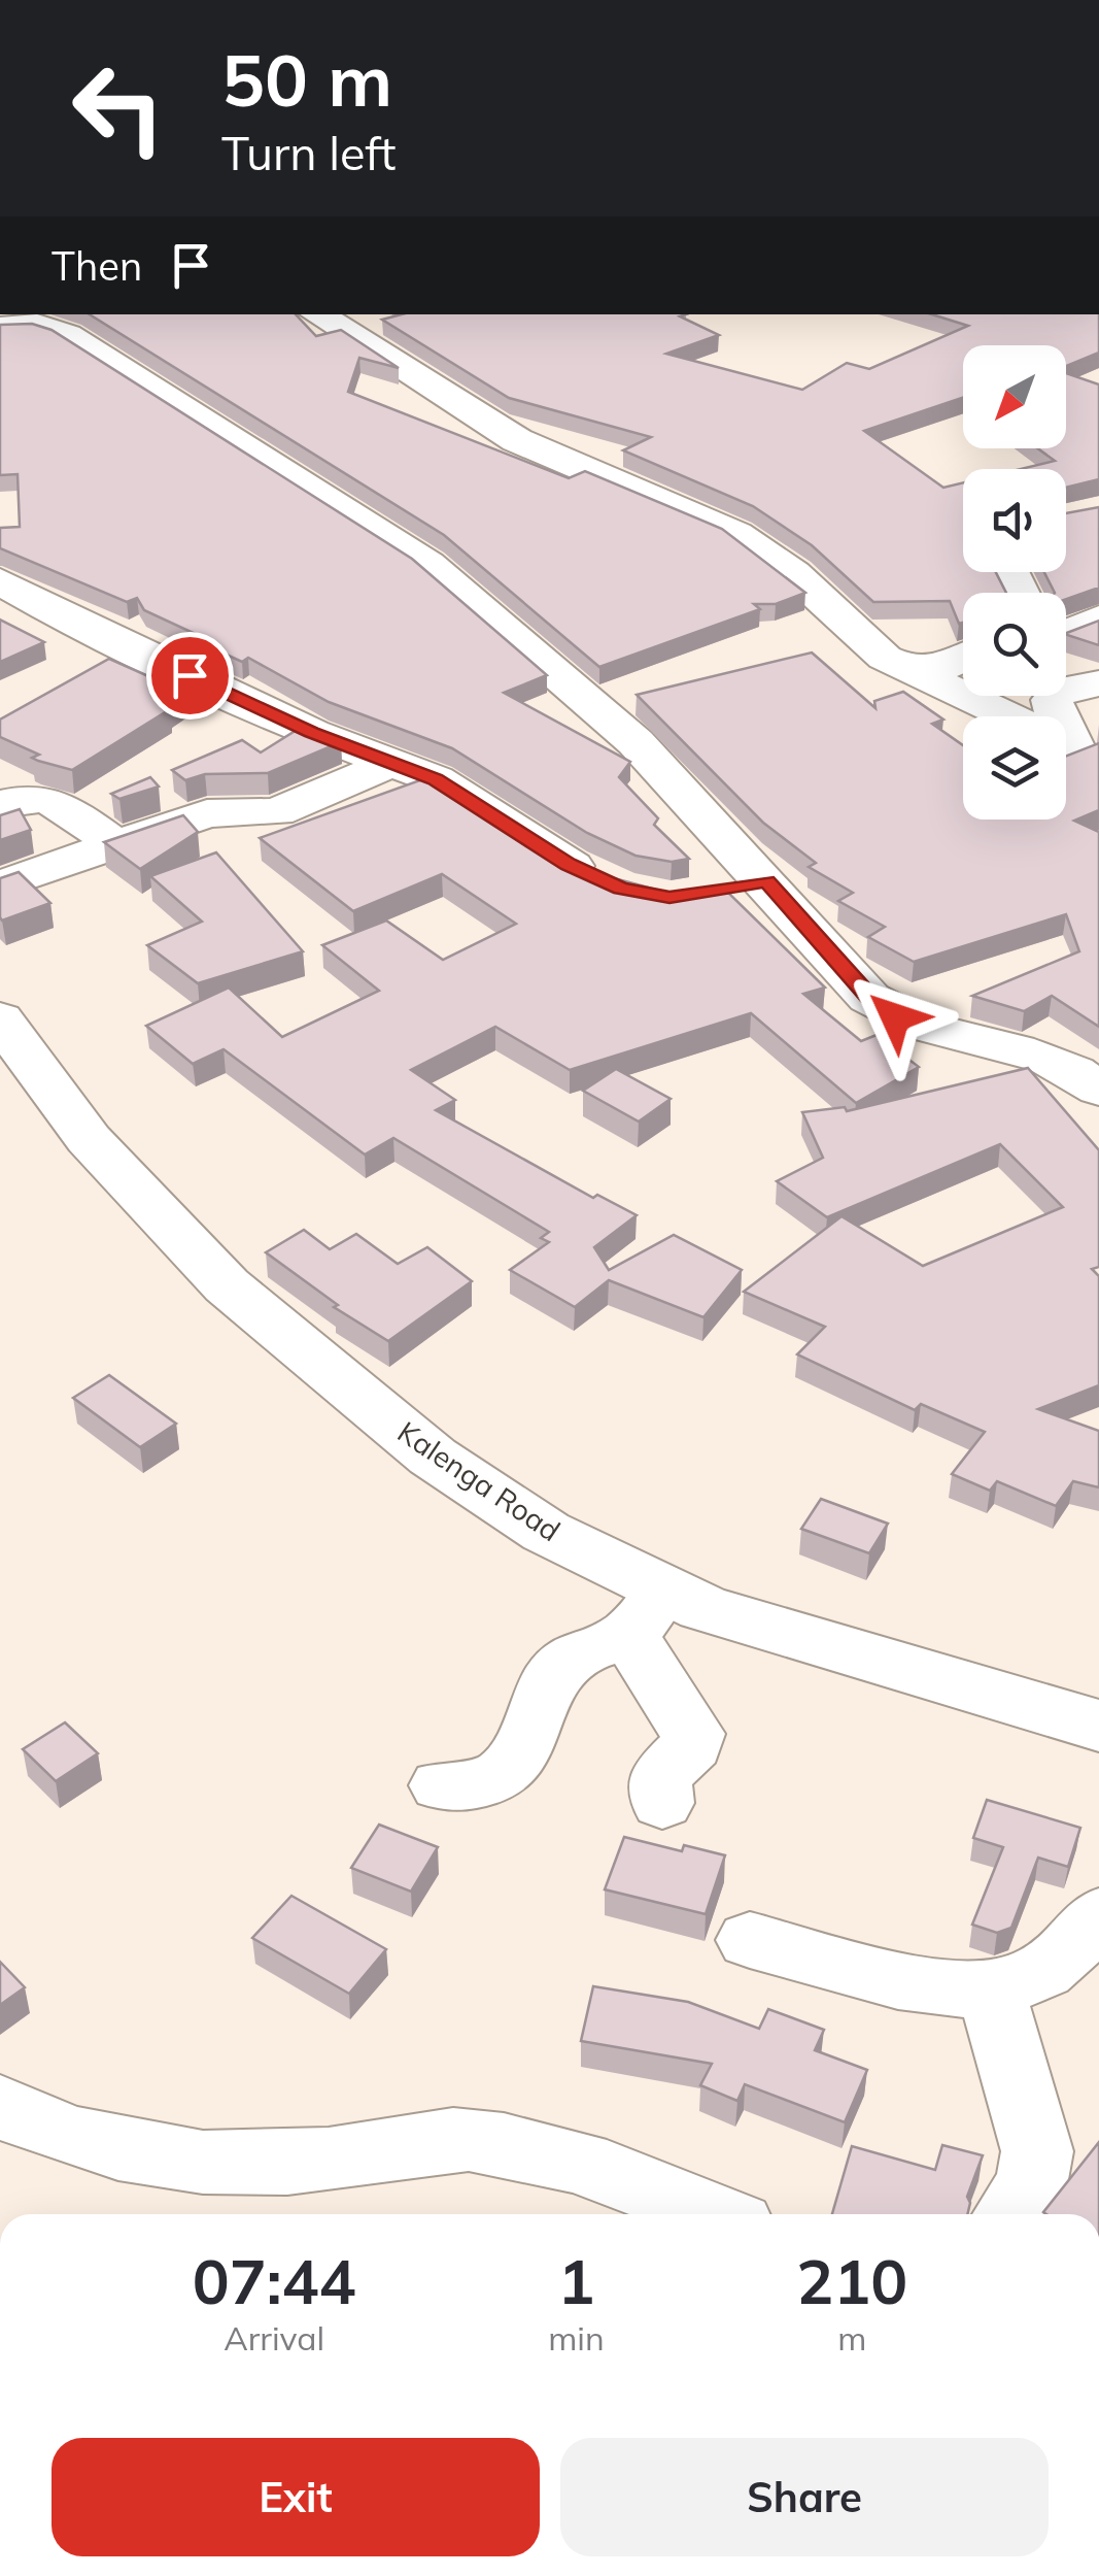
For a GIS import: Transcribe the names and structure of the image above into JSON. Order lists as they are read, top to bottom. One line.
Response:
{"streets":{"main road":["Kalenga Road"]},"north":"bottom left","page":{"turn":["50 m","Turn left"],"then":"Then","eta":["07:44","Arrival","1","min","210","m"],"buttons":["Exit","Share"]}}
